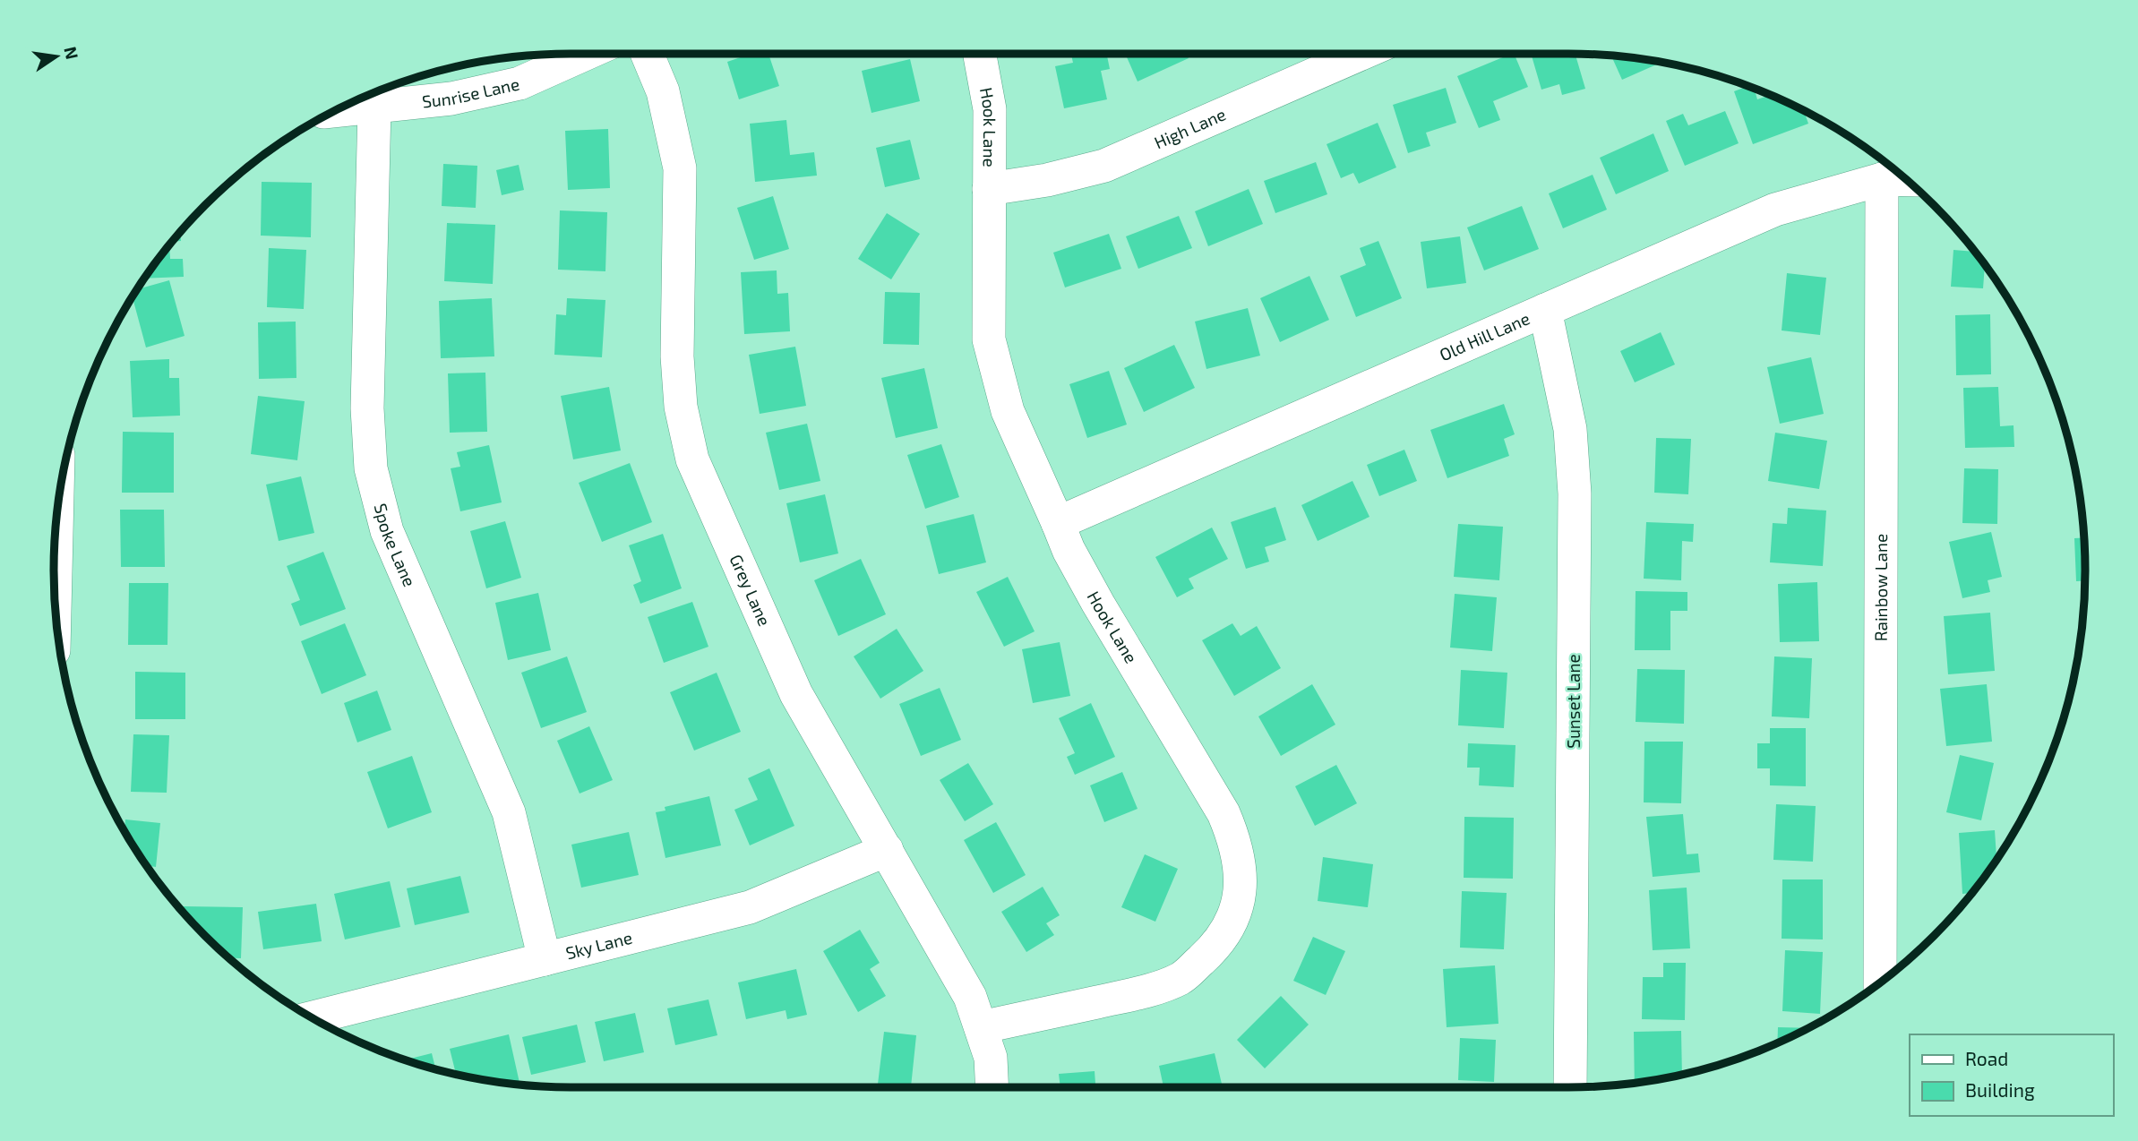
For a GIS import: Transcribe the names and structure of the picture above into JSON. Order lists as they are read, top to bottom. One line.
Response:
{"streets":{"street":["Sunrise Lane","Hook Lane","High Lane","Old Hill Lane","Spoke Lane","Rainbow Lane","Grey Lane","Sunset Lane","Sky Lane"]},"crossings":[["Sunrise Lane","Spoke Lane"],["Hook Lane","High Lane"],["Hook Lane","Old Hill Lane"],["Hook Lane","Grey Lane"],["Old Hill Lane","Rainbow Lane"],["Old Hill Lane","Sunset Lane"],["Spoke Lane","Sky Lane"],["Grey Lane","Sky Lane"]],"legend":["Road","Building"],"north":"right"}
